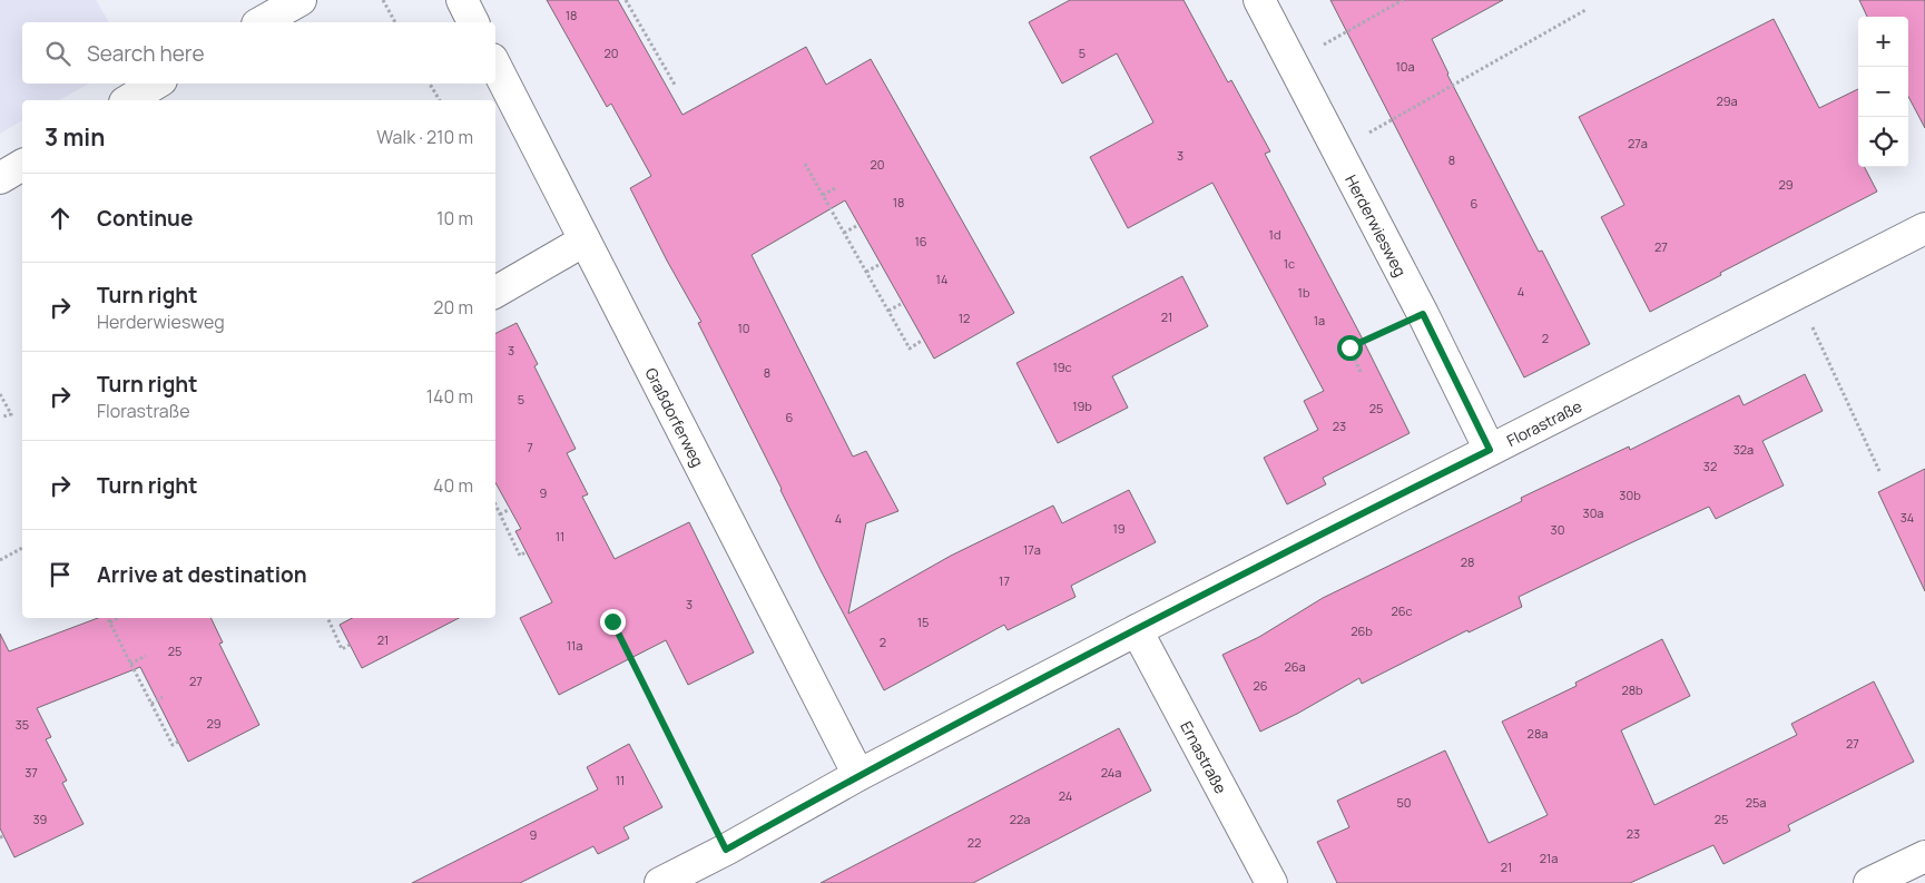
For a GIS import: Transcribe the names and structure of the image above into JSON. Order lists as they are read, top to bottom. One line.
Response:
{"streets":{"street":["Herderwiesweg","Graßdorferweg","Florastraße","Ernastraße"]},"crossings":[["Herderwiesweg","Florastraße"],["Graßdorferweg","Florastraße"],["Florastraße","Ernastraße"]],"house_numbers":["18","20","5","10a","29a","27a","3","8","20","29","18","6","1d","16","27","1c","14","4","1b","21","12","1a","10","2","3","19c","8","5","19b","25","6","23","7","32a","32","9","30b","30a","34","4","19","30","11","17a","28","17","3","26c","15","26b","21","2","11a","25","26a","27","26","28b","29","35","28a","27","37","24a","11","24","50","25a","39","22a","25","23","9","22","21a","21"],"page":{"map_buttons":["+","−"],"search":"Search here","heading":["3 min","Walk · 210 m"],"list":[["Continue","10 m"],["Turn right","Herderwiesweg","20 m"],["Turn right","Florastraße","140 m"],["Turn right","40 m"],"Arrive at destination"]}}
